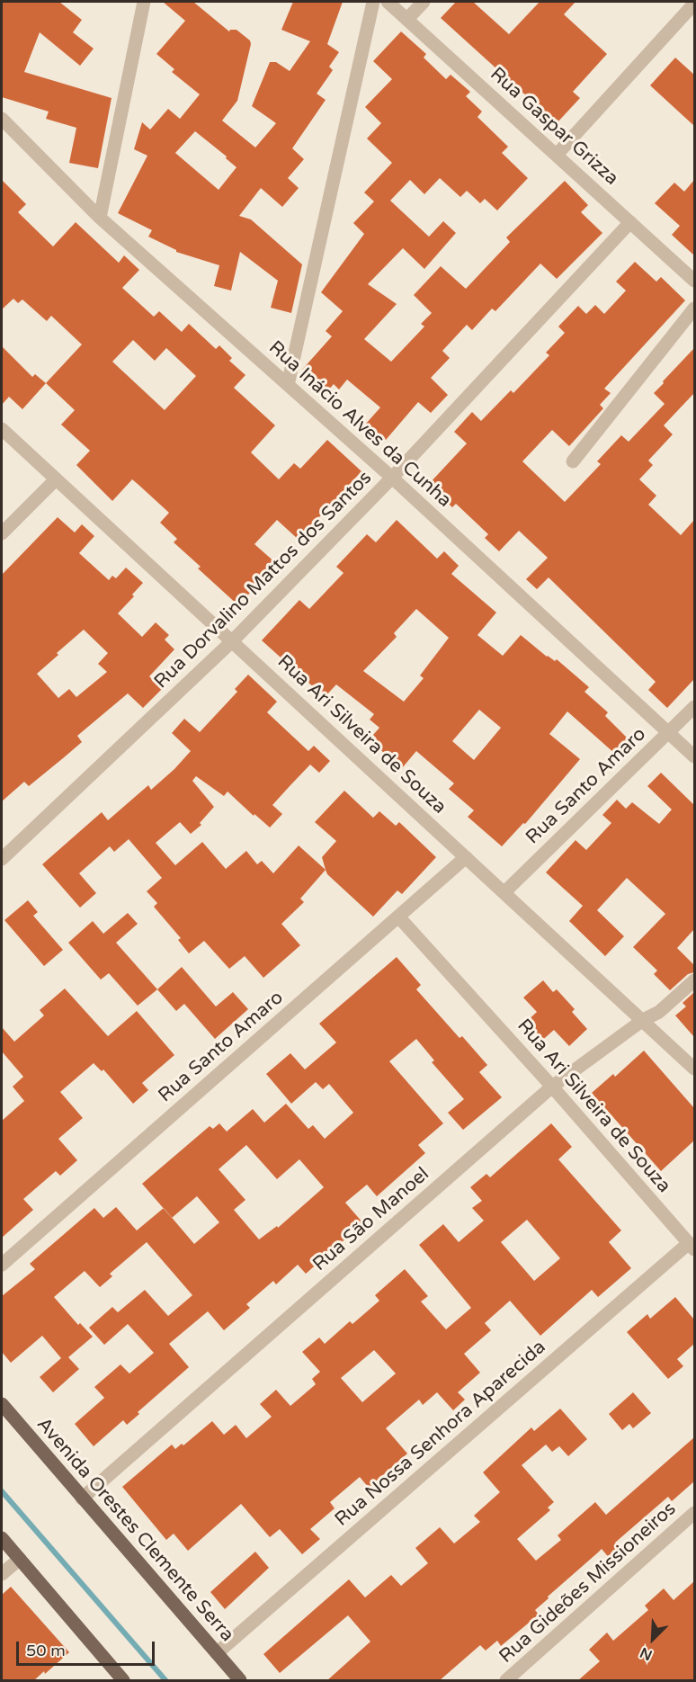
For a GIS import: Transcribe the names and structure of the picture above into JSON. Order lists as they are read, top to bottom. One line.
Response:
{"streets":{"main road":["Avenida Orestes Clemente Serra"],"street":["Rua Gaspar Grizza","Rua Inácio Alves da Cunha","Rua Dorvalino Mattos dos Santos","Rua Ari Silveira de Souza","Rua Santo Amaro","Rua São Manoel","Rua Nossa Senhora Aparecida","Rua Gideões Missioneiros"]},"crossings":[["Rua Gaspar Grizza","Rua Dorvalino Mattos dos Santos"],["Rua Inácio Alves da Cunha","Rua Dorvalino Mattos dos Santos"],["Rua Inácio Alves da Cunha","Rua Santo Amaro"],["Rua Dorvalino Mattos dos Santos","Rua Ari Silveira de Souza"],["Rua Ari Silveira de Souza","Rua Santo Amaro"],["Rua Ari Silveira de Souza","Rua São Manoel"],["Rua Ari Silveira de Souza","Rua Nossa Senhora Aparecida"],["Rua São Manoel","Avenida Orestes Clemente Serra"],["Rua Nossa Senhora Aparecida","Avenida Orestes Clemente Serra"]],"scale_bar":"50 m","north":"bottom left"}
